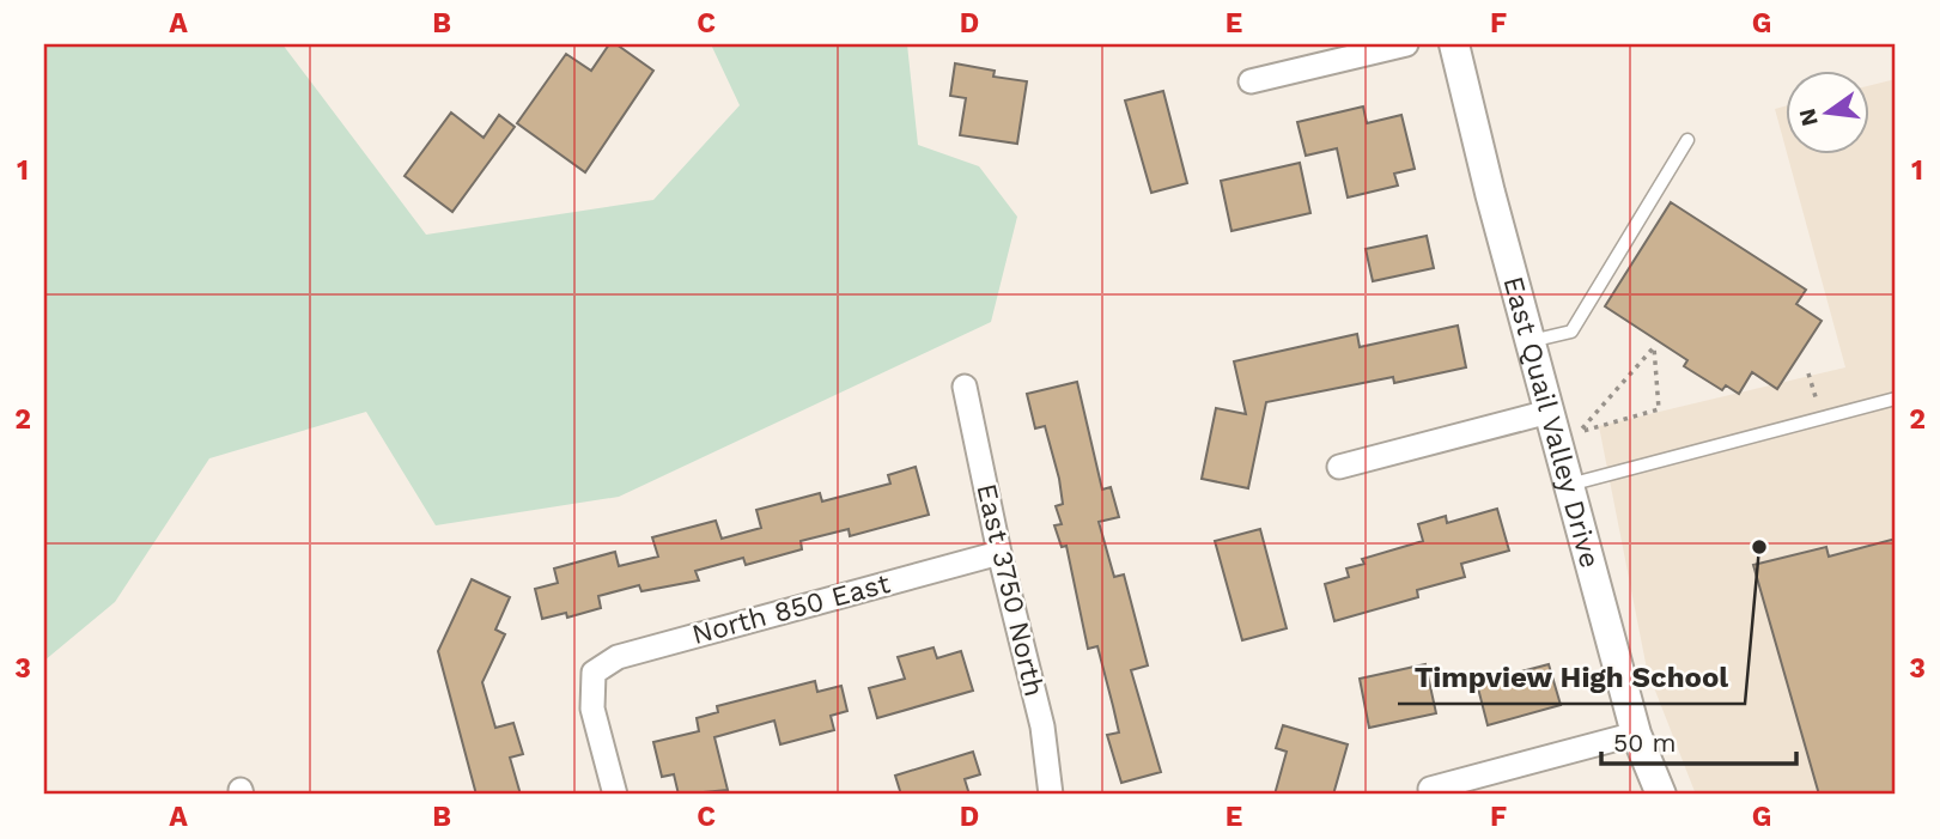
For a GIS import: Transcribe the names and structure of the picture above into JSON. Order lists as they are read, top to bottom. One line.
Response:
{"streets":{"street":["East Quail Valley Drive","East 3750 North","North 850 East"]},"crossings":[["East 3750 North","North 850 East"]],"places":["Timpview High School"],"scale_bar":"50 m","north":"left","grid":{"columns":["A","B","C","D","E","F","G"],"rows":["1","2","3"]}}
